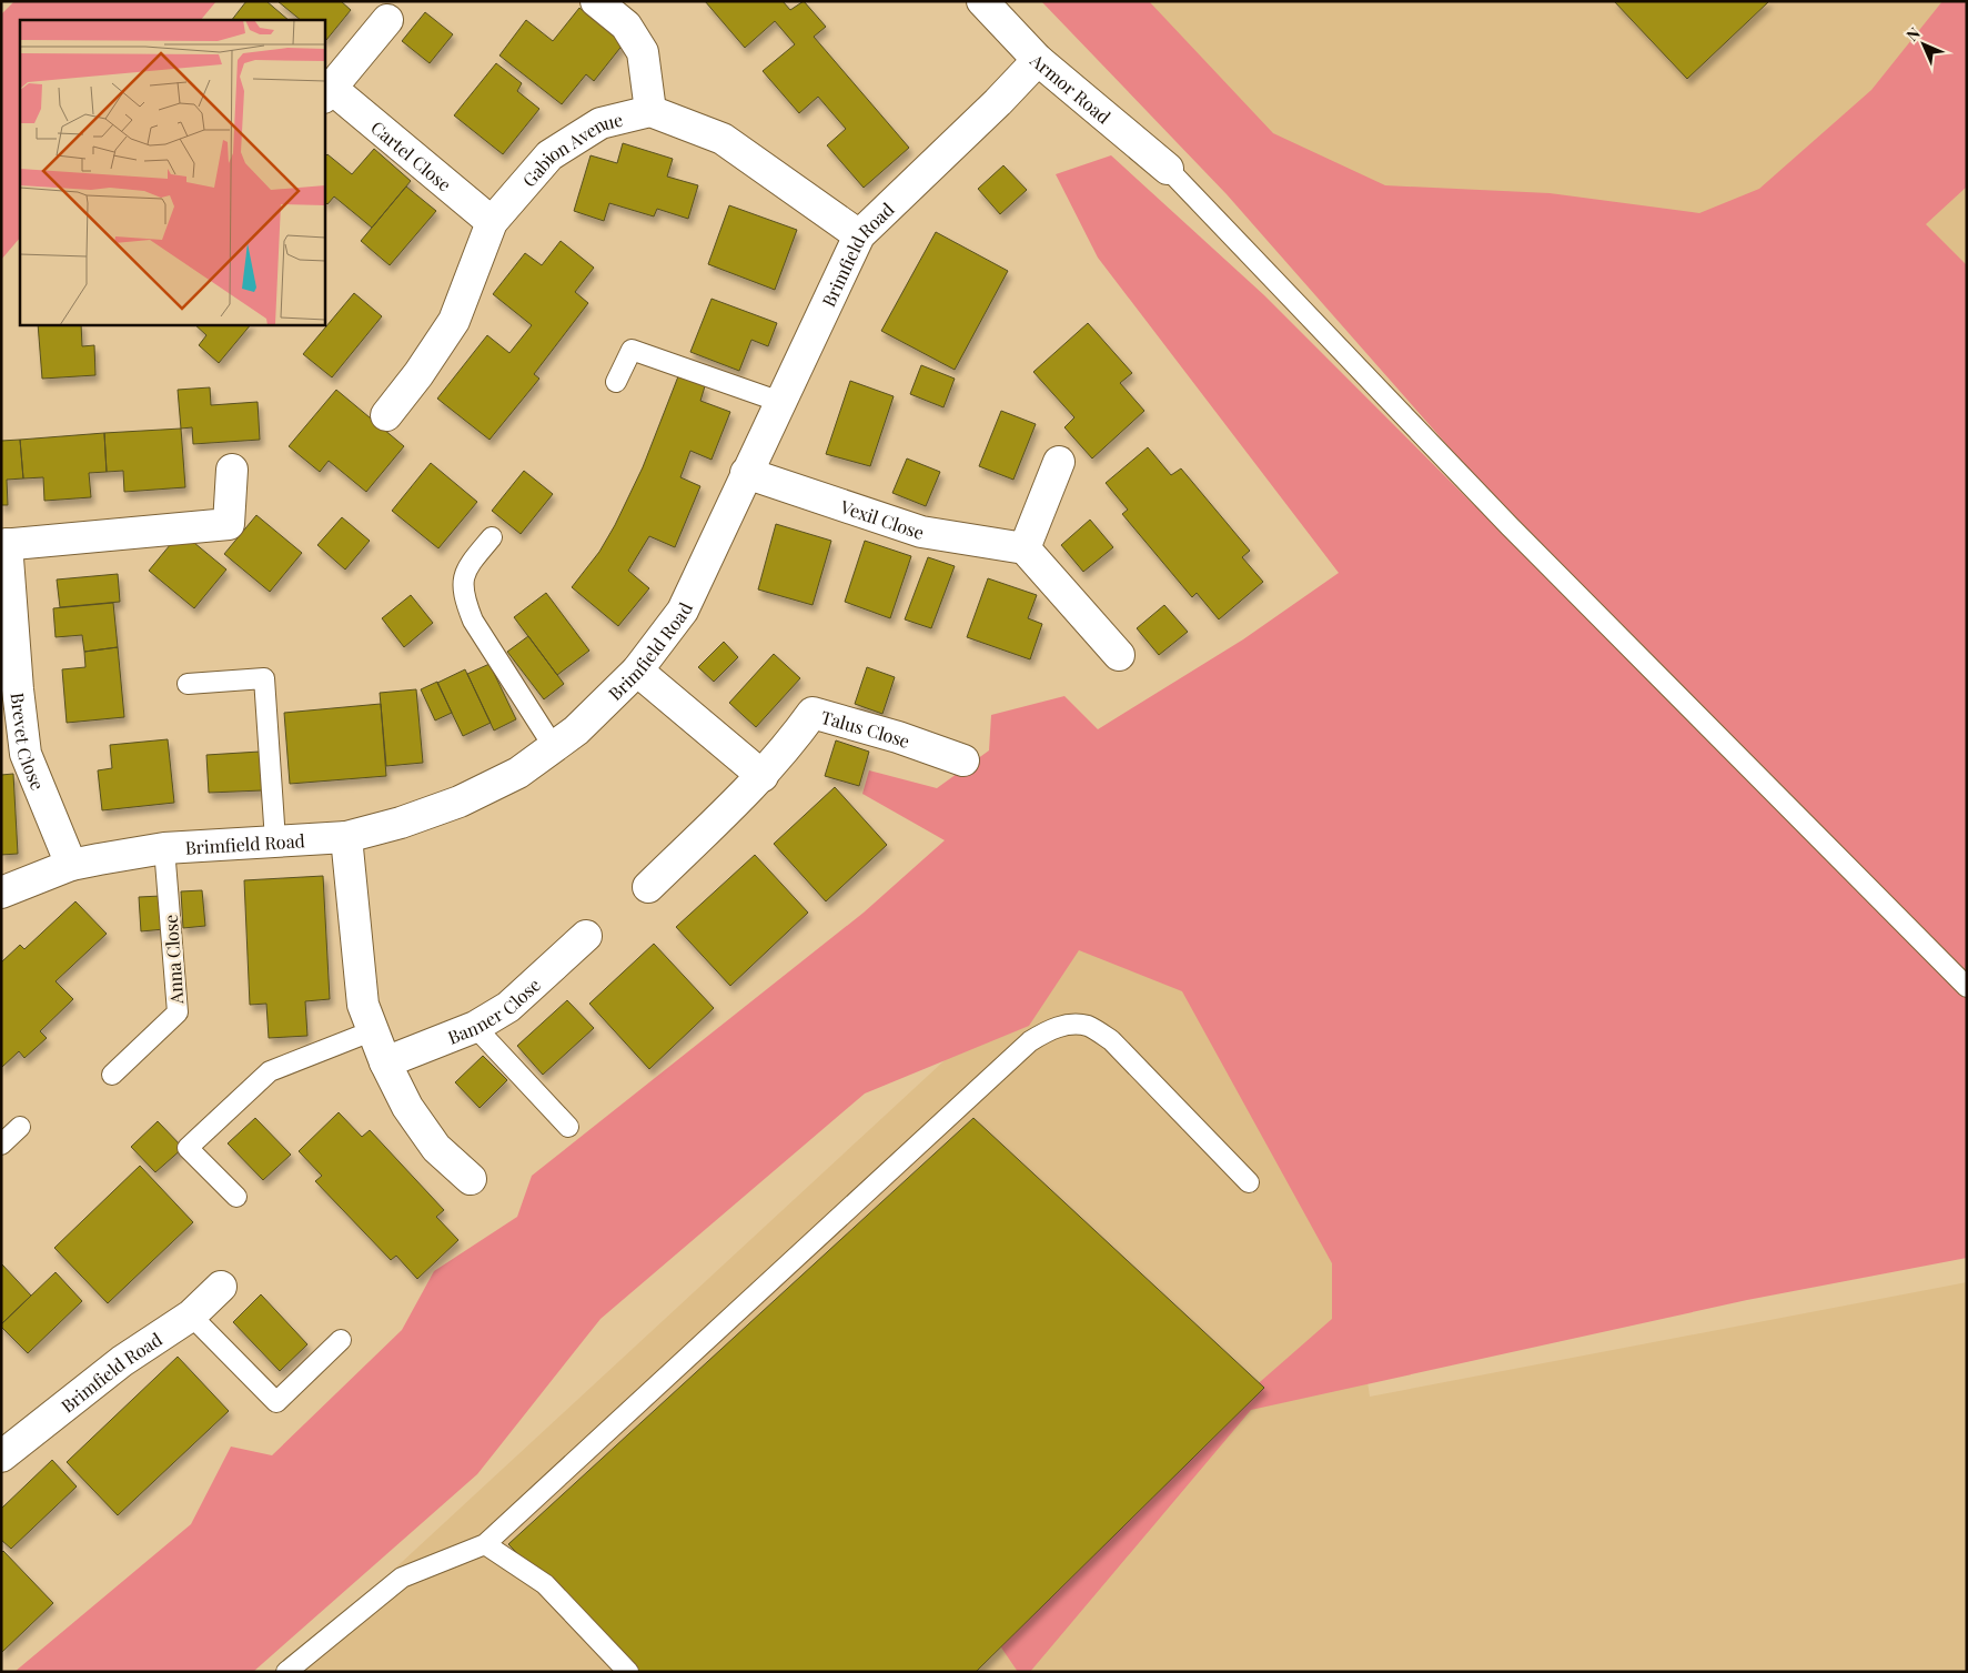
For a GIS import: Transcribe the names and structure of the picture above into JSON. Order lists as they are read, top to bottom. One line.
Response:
{"streets":{"street":["Armor Road","Gabion Avenue","Cartel Close","Brimfield Road","Vexil Close","Talus Close","Brevet Close","Banner Close"],"lane":["Anna Close"]},"crossings":[["Armor Road","Brimfield Road"],["Gabion Avenue","Cartel Close"],["Gabion Avenue","Brimfield Road"],["Brimfield Road","Vexil Close"],["Brimfield Road","Brevet Close"],["Brimfield Road","Anna Close"]],"north":"top left"}
